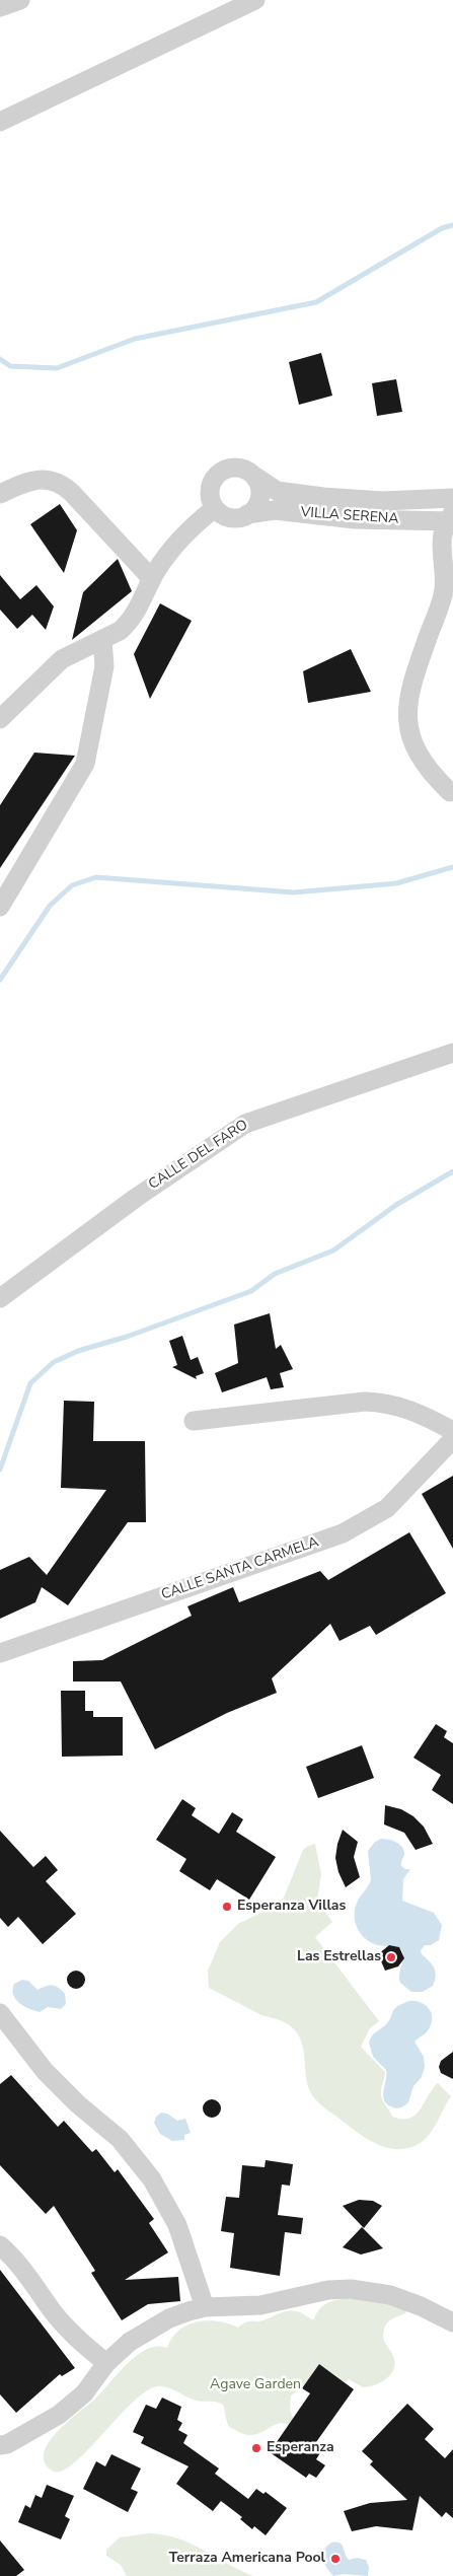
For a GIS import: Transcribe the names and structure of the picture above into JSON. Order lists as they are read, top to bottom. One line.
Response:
{"streets":{"street":["VILLA SERENA","CALLE DEL FARO","CALLE SANTA CARMELA"]},"parks":["Agave Garden"],"places":["Esperanza Villas","Las Estrellas","Esperanza","Terraza Americana Pool"]}
